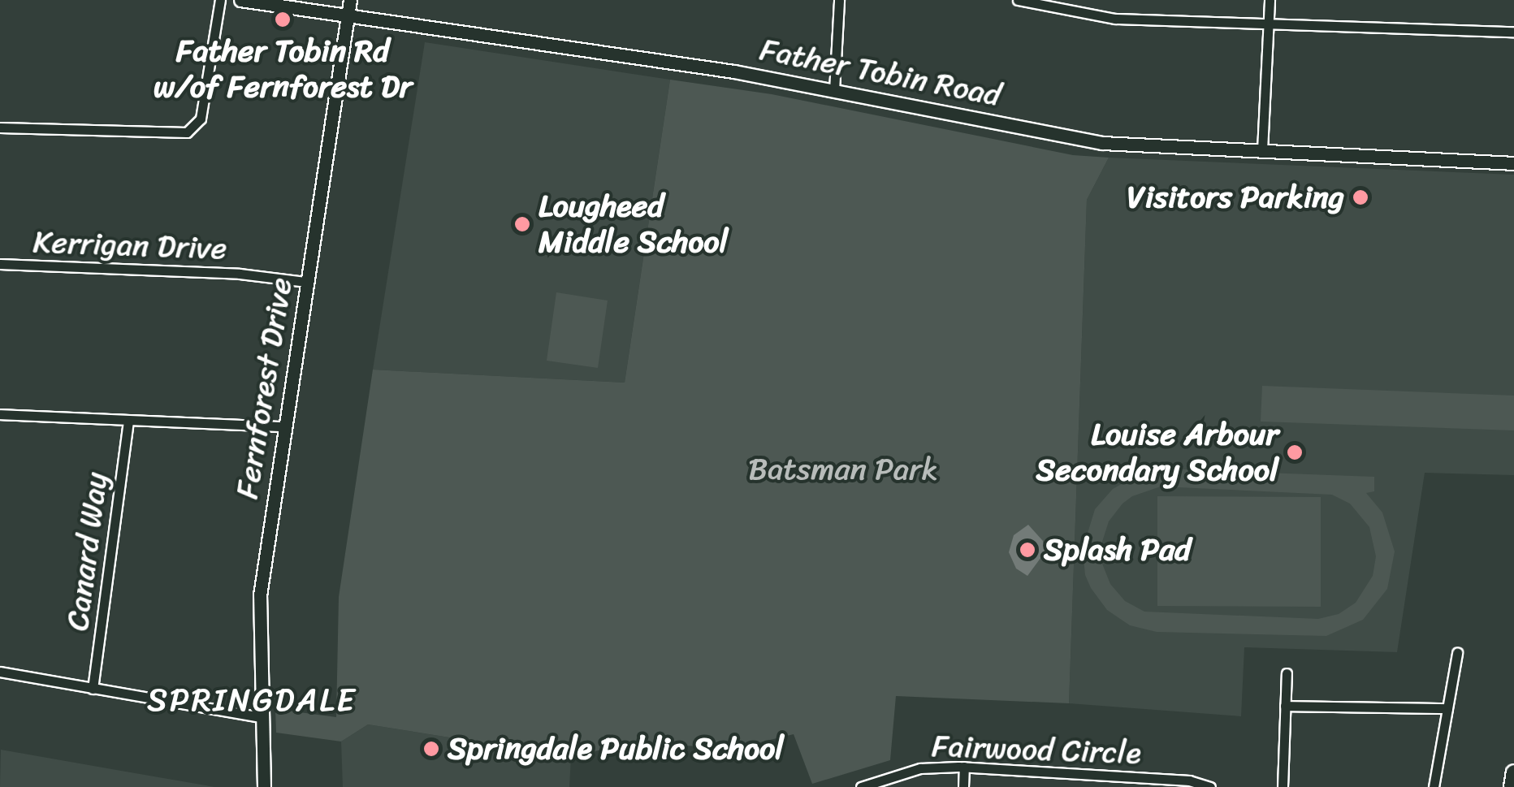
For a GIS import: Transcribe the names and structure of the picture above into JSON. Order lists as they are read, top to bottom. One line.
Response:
{"streets":{"street":["Father Tobin Road","Kerrigan Drive","Fernforest Drive","Canard Way","Fairwood Circle"]},"crossings":[["Father Tobin Road","Fernforest Drive"],["Kerrigan Drive","Fernforest Drive"]],"districts":["SPRINGDALE"],"parks":["Batsman Park"],"places":["Father Tobin Rd w/of Fernforest Dr","Visitors Parking","Lougheed Middle School","Louise Arbour Secondary School","Splash Pad","Springdale Public School"]}
